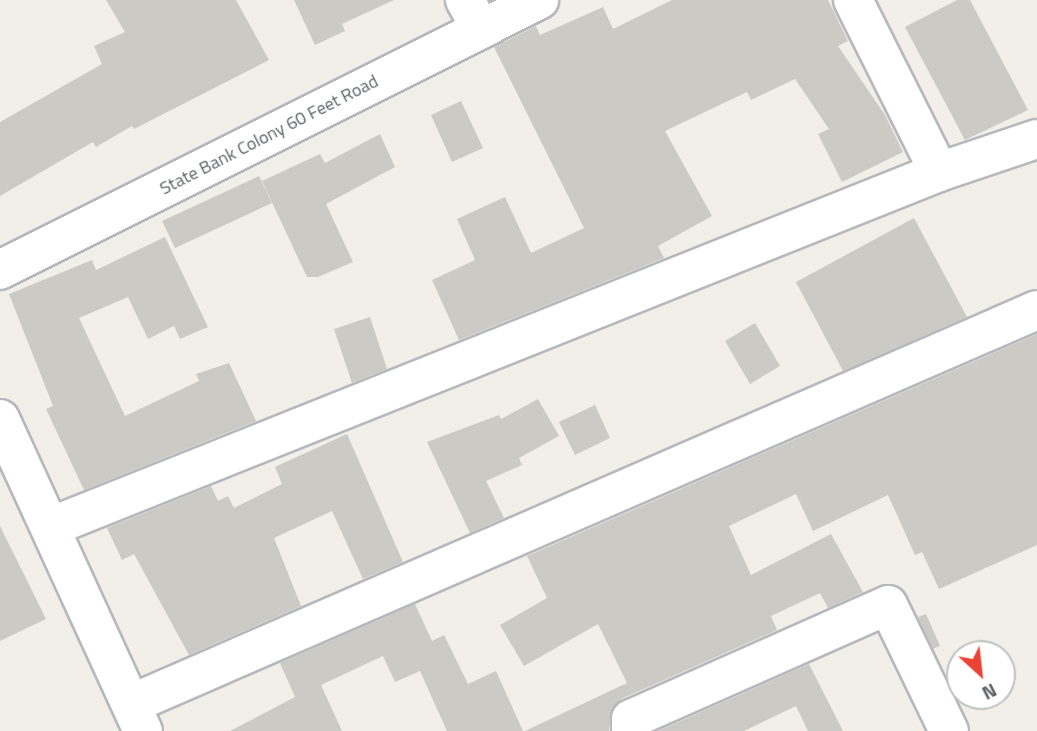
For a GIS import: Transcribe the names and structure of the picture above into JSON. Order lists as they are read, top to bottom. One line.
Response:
{"streets":{"street":["State Bank Colony 60 Feet Road"]},"north":"bottom right"}
